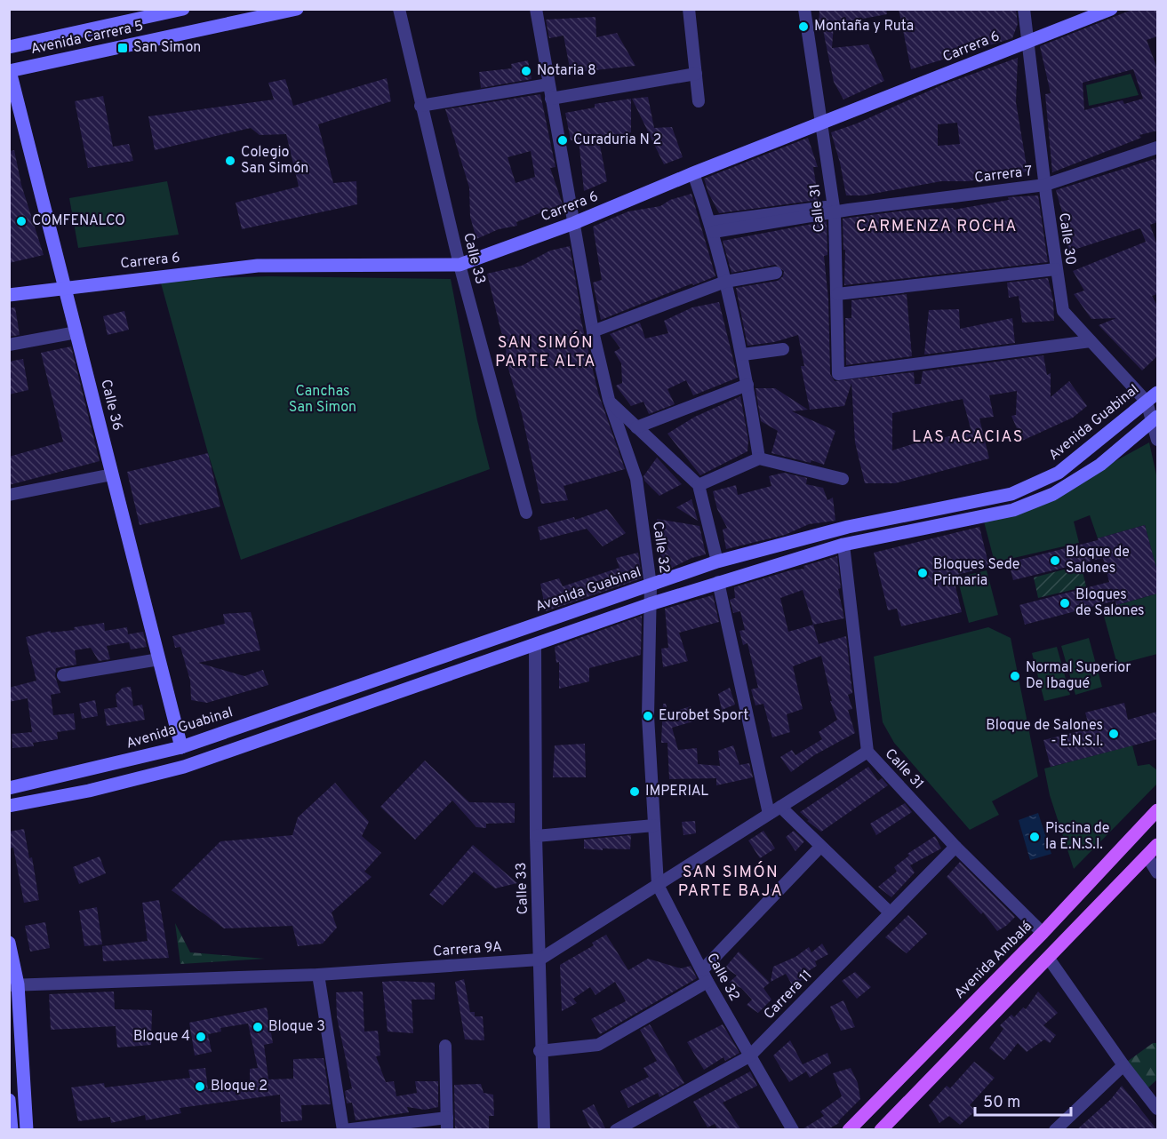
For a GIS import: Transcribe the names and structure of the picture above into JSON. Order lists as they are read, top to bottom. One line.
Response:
{"streets":{"main road":["Avenida Carrera 5","Carrera 6","Calle 36","Avenida Guabinal","Avenida Ambalá"],"street":["Carrera 7","Calle 31","Calle 30","Calle 33","Calle 32","Carrera 9A","Carrera 11"]},"crossings":[["Avenida Carrera 5","Calle 36"],["Carrera 6","Calle 31"],["Carrera 6","Calle 30"],["Carrera 6","Calle 33"],["Carrera 6","Calle 36"],["Carrera 6","Calle 32"],["Carrera 7","Calle 31"],["Carrera 7","Calle 30"],["Calle 31","Calle 30"],["Calle 31","Carrera 9A"],["Calle 31","Avenida Ambalá"],["Calle 31","Carrera 11"],["Calle 30","Avenida Guabinal"],["Calle 33","Carrera 9A"],["Calle 36","Avenida Guabinal"],["Avenida Guabinal","Calle 32"],["Calle 32","Carrera 9A"],["Calle 32","Carrera 11"]],"districts":["CARMENZA ROCHA","SAN SIMÓN PARTE ALTA","LAS ACACIAS","SAN SIMÓN PARTE BAJA"],"parks":["Canchas San Simon"],"places":{"other":["Montaña y Ruta","Notaria 8","Curaduria N 2","Colegio San Simón","COMFENALCO","Bloque de Salones","Bloques Sede Primaria","Bloques de Salones","Normal Superior De Ibagué","Eurobet Sport","Bloque de Salones - E.N.S.I.","IMPERIAL","Piscina de la E.N.S.I.","Bloque 3","Bloque 4","Bloque 2"],"transit":["San Simon"]},"scale_bar":"50 m"}
